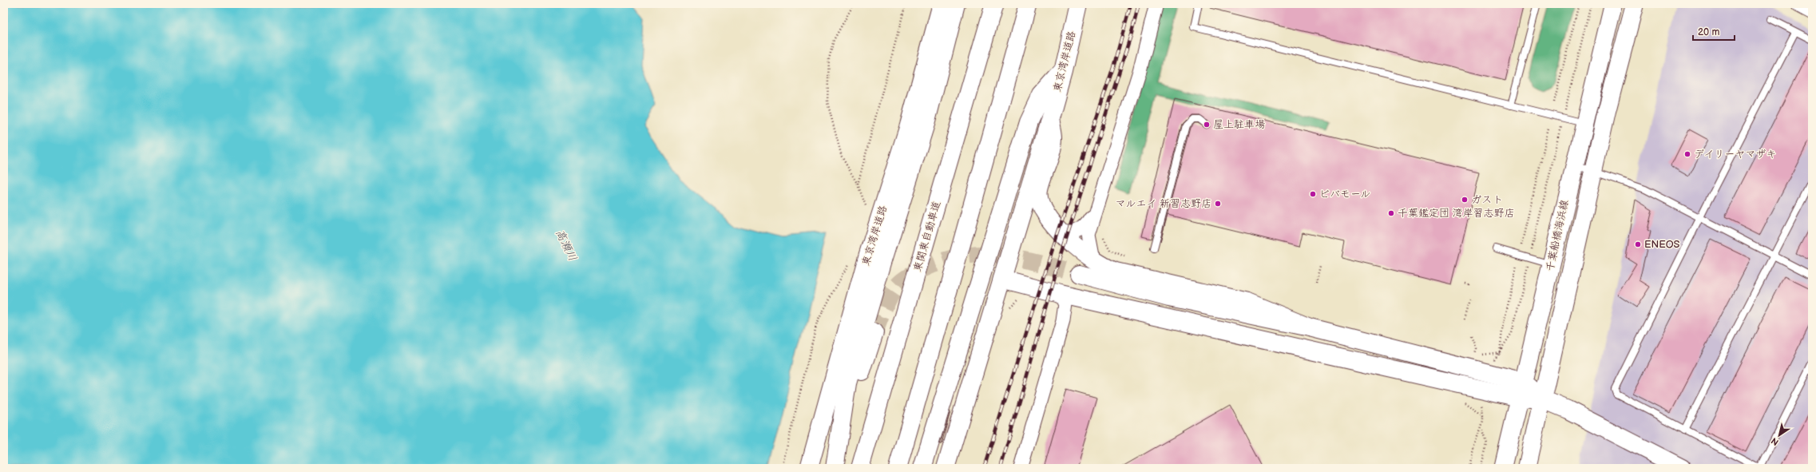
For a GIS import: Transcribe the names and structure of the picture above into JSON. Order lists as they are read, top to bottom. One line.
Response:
{"streets":{"main road":["東京湾岸道路","千葉船橋海浜線","東関東自動車道"]},"water":["高瀬川"],"places":["屋上駐車場","デイリーヤマザキ","ビバモール","ガスト","マルエイ 新習志野店","千葉鑑定団 湾岸習志野店","ENEOS"],"scale_bar":"20 m","north":"bottom left"}
